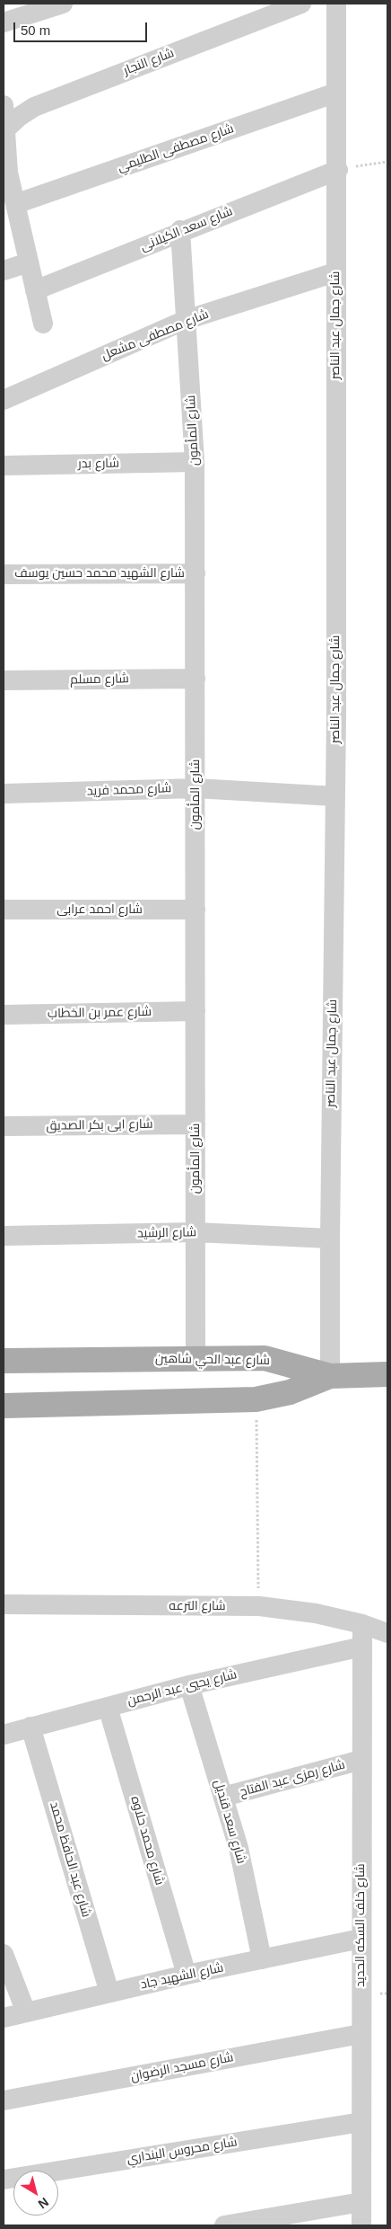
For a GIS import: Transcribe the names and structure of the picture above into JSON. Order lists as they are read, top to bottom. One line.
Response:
{"streets":{"main road":["شارع عبد الحي شاهين"],"street":["شارع النجار","شارع مصطفى الطليمي","شارع سعد الكيلانى","شارع جمال عبد الناصر","شارع مصطفى مشعل","شارع المأمون","شارع بدر","شارع الشهيد محمد حسين يوسف","شارع مسلم","شارع محمد فريد","شارع احمد عرابى","شارع عمر بن الخطاب","شارع ابى بكر الصديق","شارع الرشيد","شارع الترعه","شارع يحيي عبد الرحمن","شارع رمزى عبد الفتاح","شارع سعد قنديل","شارع محمد حلاوه","شارع عبد الحافظ محمد","شارع خلف السكه الحديد","شارع الشهيد جاد","شارع مسجد الرضوان","شارع محروس البنداري"]},"crossings":[["شارع مصطفى الطليمي","شارع جمال عبد الناصر"],["شارع سعد الكيلانى","شارع جمال عبد الناصر"],["شارع سعد الكيلانى","شارع المأمون"],["شارع جمال عبد الناصر","شارع مصطفى مشعل"],["شارع جمال عبد الناصر","شارع محمد فريد"],["شارع جمال عبد الناصر","شارع الرشيد"],["شارع جمال عبد الناصر","شارع عبد الحي شاهين"],["شارع مصطفى مشعل","شارع المأمون"],["شارع المأمون","شارع بدر"],["شارع المأمون","شارع الشهيد محمد حسين يوسف"],["شارع المأمون","شارع مسلم"],["شارع المأمون","شارع محمد فريد"],["شارع المأمون","شارع احمد عرابى"],["شارع المأمون","شارع عمر بن الخطاب"],["شارع المأمون","شارع ابى بكر الصديق"],["شارع المأمون","شارع الرشيد"],["شارع المأمون","شارع عبد الحي شاهين"],["شارع الترعه","شارع خلف السكه الحديد"],["شارع يحيي عبد الرحمن","شارع سعد قنديل"],["شارع يحيي عبد الرحمن","شارع محمد حلاوه"],["شارع يحيي عبد الرحمن","شارع عبد الحافظ محمد"],["شارع يحيي عبد الرحمن","شارع خلف السكه الحديد"],["شارع رمزى عبد الفتاح","شارع سعد قنديل"],["شارع رمزى عبد الفتاح","شارع خلف السكه الحديد"],["شارع سعد قنديل","شارع الشهيد جاد"],["شارع محمد حلاوه","شارع الشهيد جاد"],["شارع عبد الحافظ محمد","شارع الشهيد جاد"],["شارع خلف السكه الحديد","شارع الشهيد جاد"],["شارع خلف السكه الحديد","شارع مسجد الرضوان"],["شارع خلف السكه الحديد","شارع محروس البنداري"]],"scale_bar":"50 m","north":"bottom right"}
